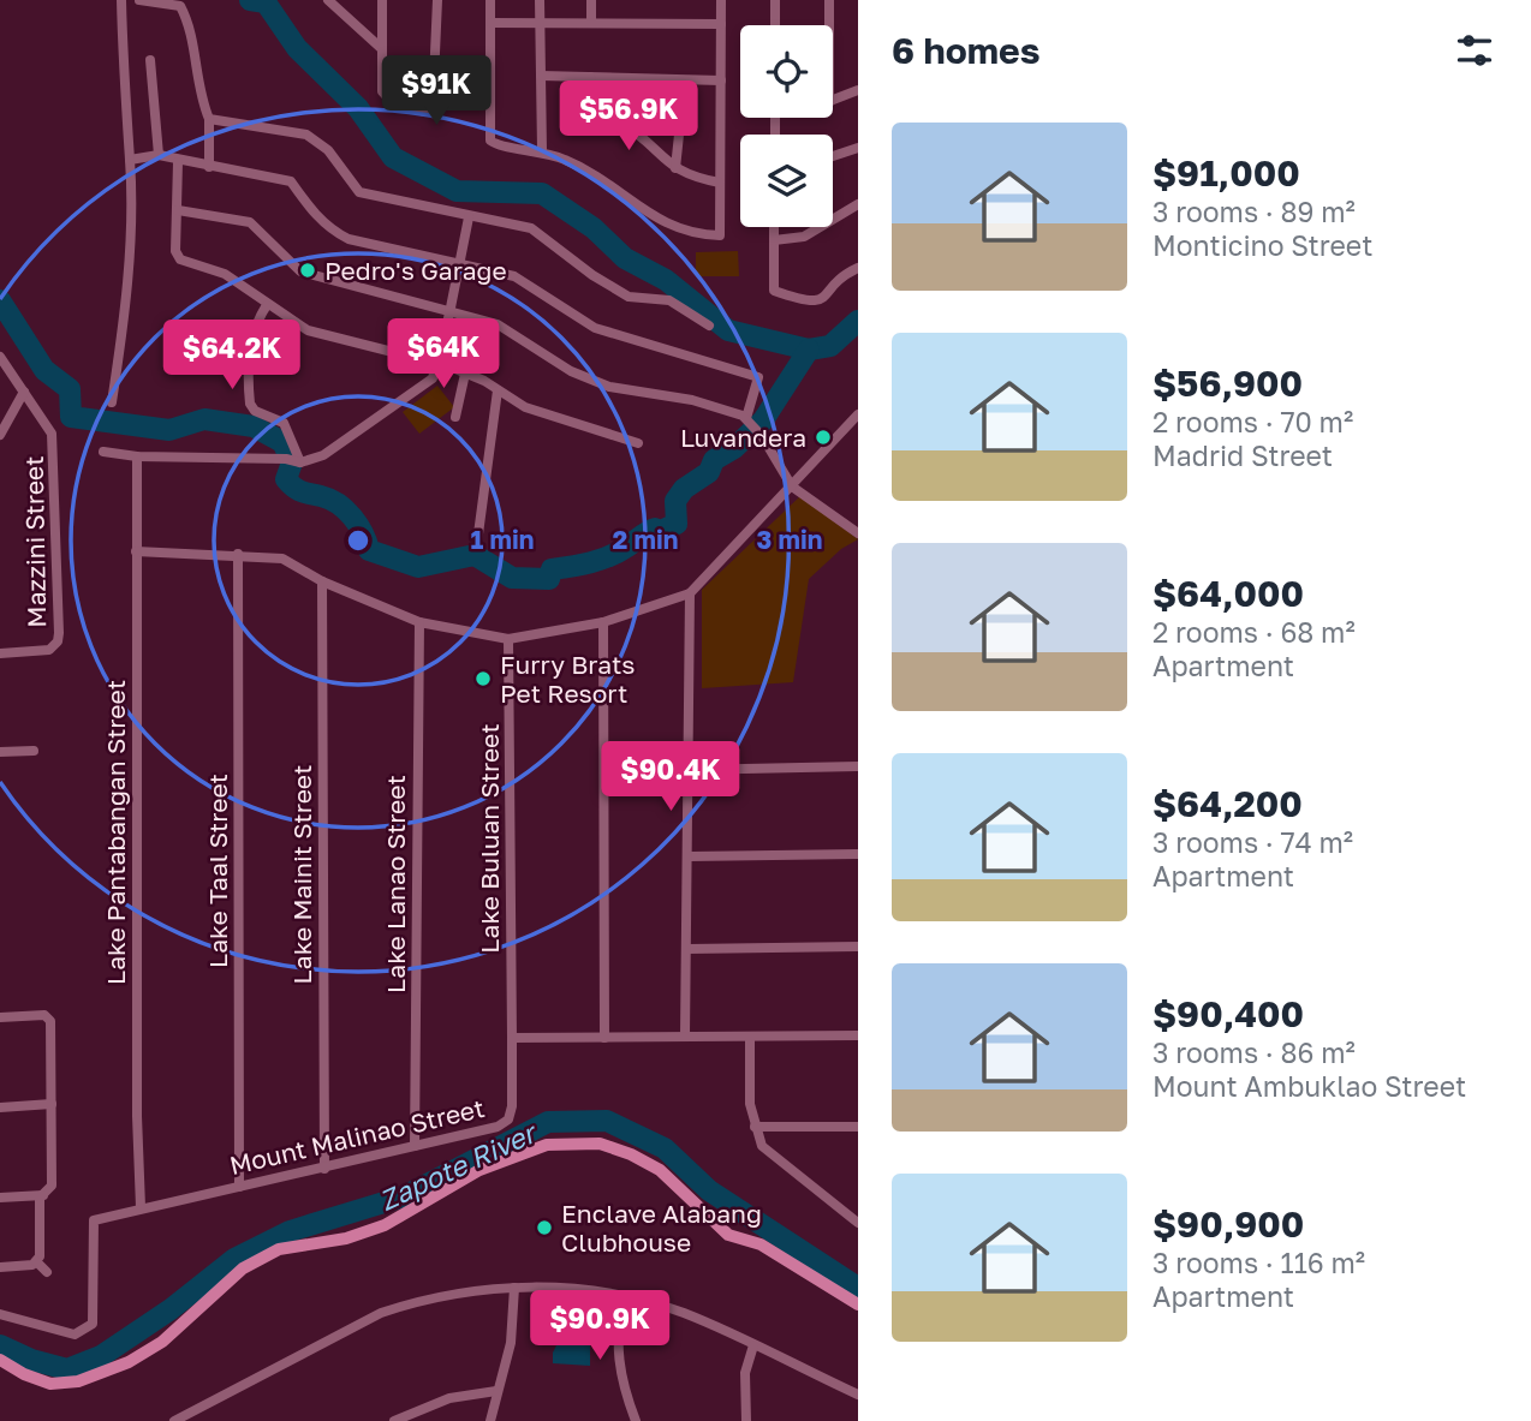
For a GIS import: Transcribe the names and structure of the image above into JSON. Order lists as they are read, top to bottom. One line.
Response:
{"streets":{"street":["Mazzini Street","Lake Pantabangan Street","Lake Buluan Street","Lake Taal Street","Lake Mainit Street","Lake Lanao Street","Mount Malinao Street"]},"crossings":[["Lake Pantabangan Street","Mount Malinao Street"],["Lake Buluan Street","Mount Malinao Street"],["Lake Taal Street","Mount Malinao Street"],["Lake Mainit Street","Mount Malinao Street"],["Lake Lanao Street","Mount Malinao Street"]],"water":["Zapote River"],"places":["Pedro's Garage","Luvandera","Furry Brats Pet Resort","Enclave Alabang Clubhouse"],"page":{"heading":"6 homes","price":["$91K","$56.9K","$64K","$64.2K","$90.4K","$90.9K"],"list":[{"name":"$91,000","note":"3 rooms · 89 m² · Monticino Street"},{"name":"$56,900","note":"2 rooms · 70 m² · Madrid Street"},{"name":"$64,000","note":"2 rooms · 68 m² · Apartment"},{"name":"$64,200","note":"3 rooms · 74 m² · Apartment"},{"name":"$90,400","note":"3 rooms · 86 m² · Mount Ambuklao Street"},{"name":"$90,900","note":"3 rooms · 116 m² · Apartment"}]},"rings":["1 min","2 min","3 min"]}
